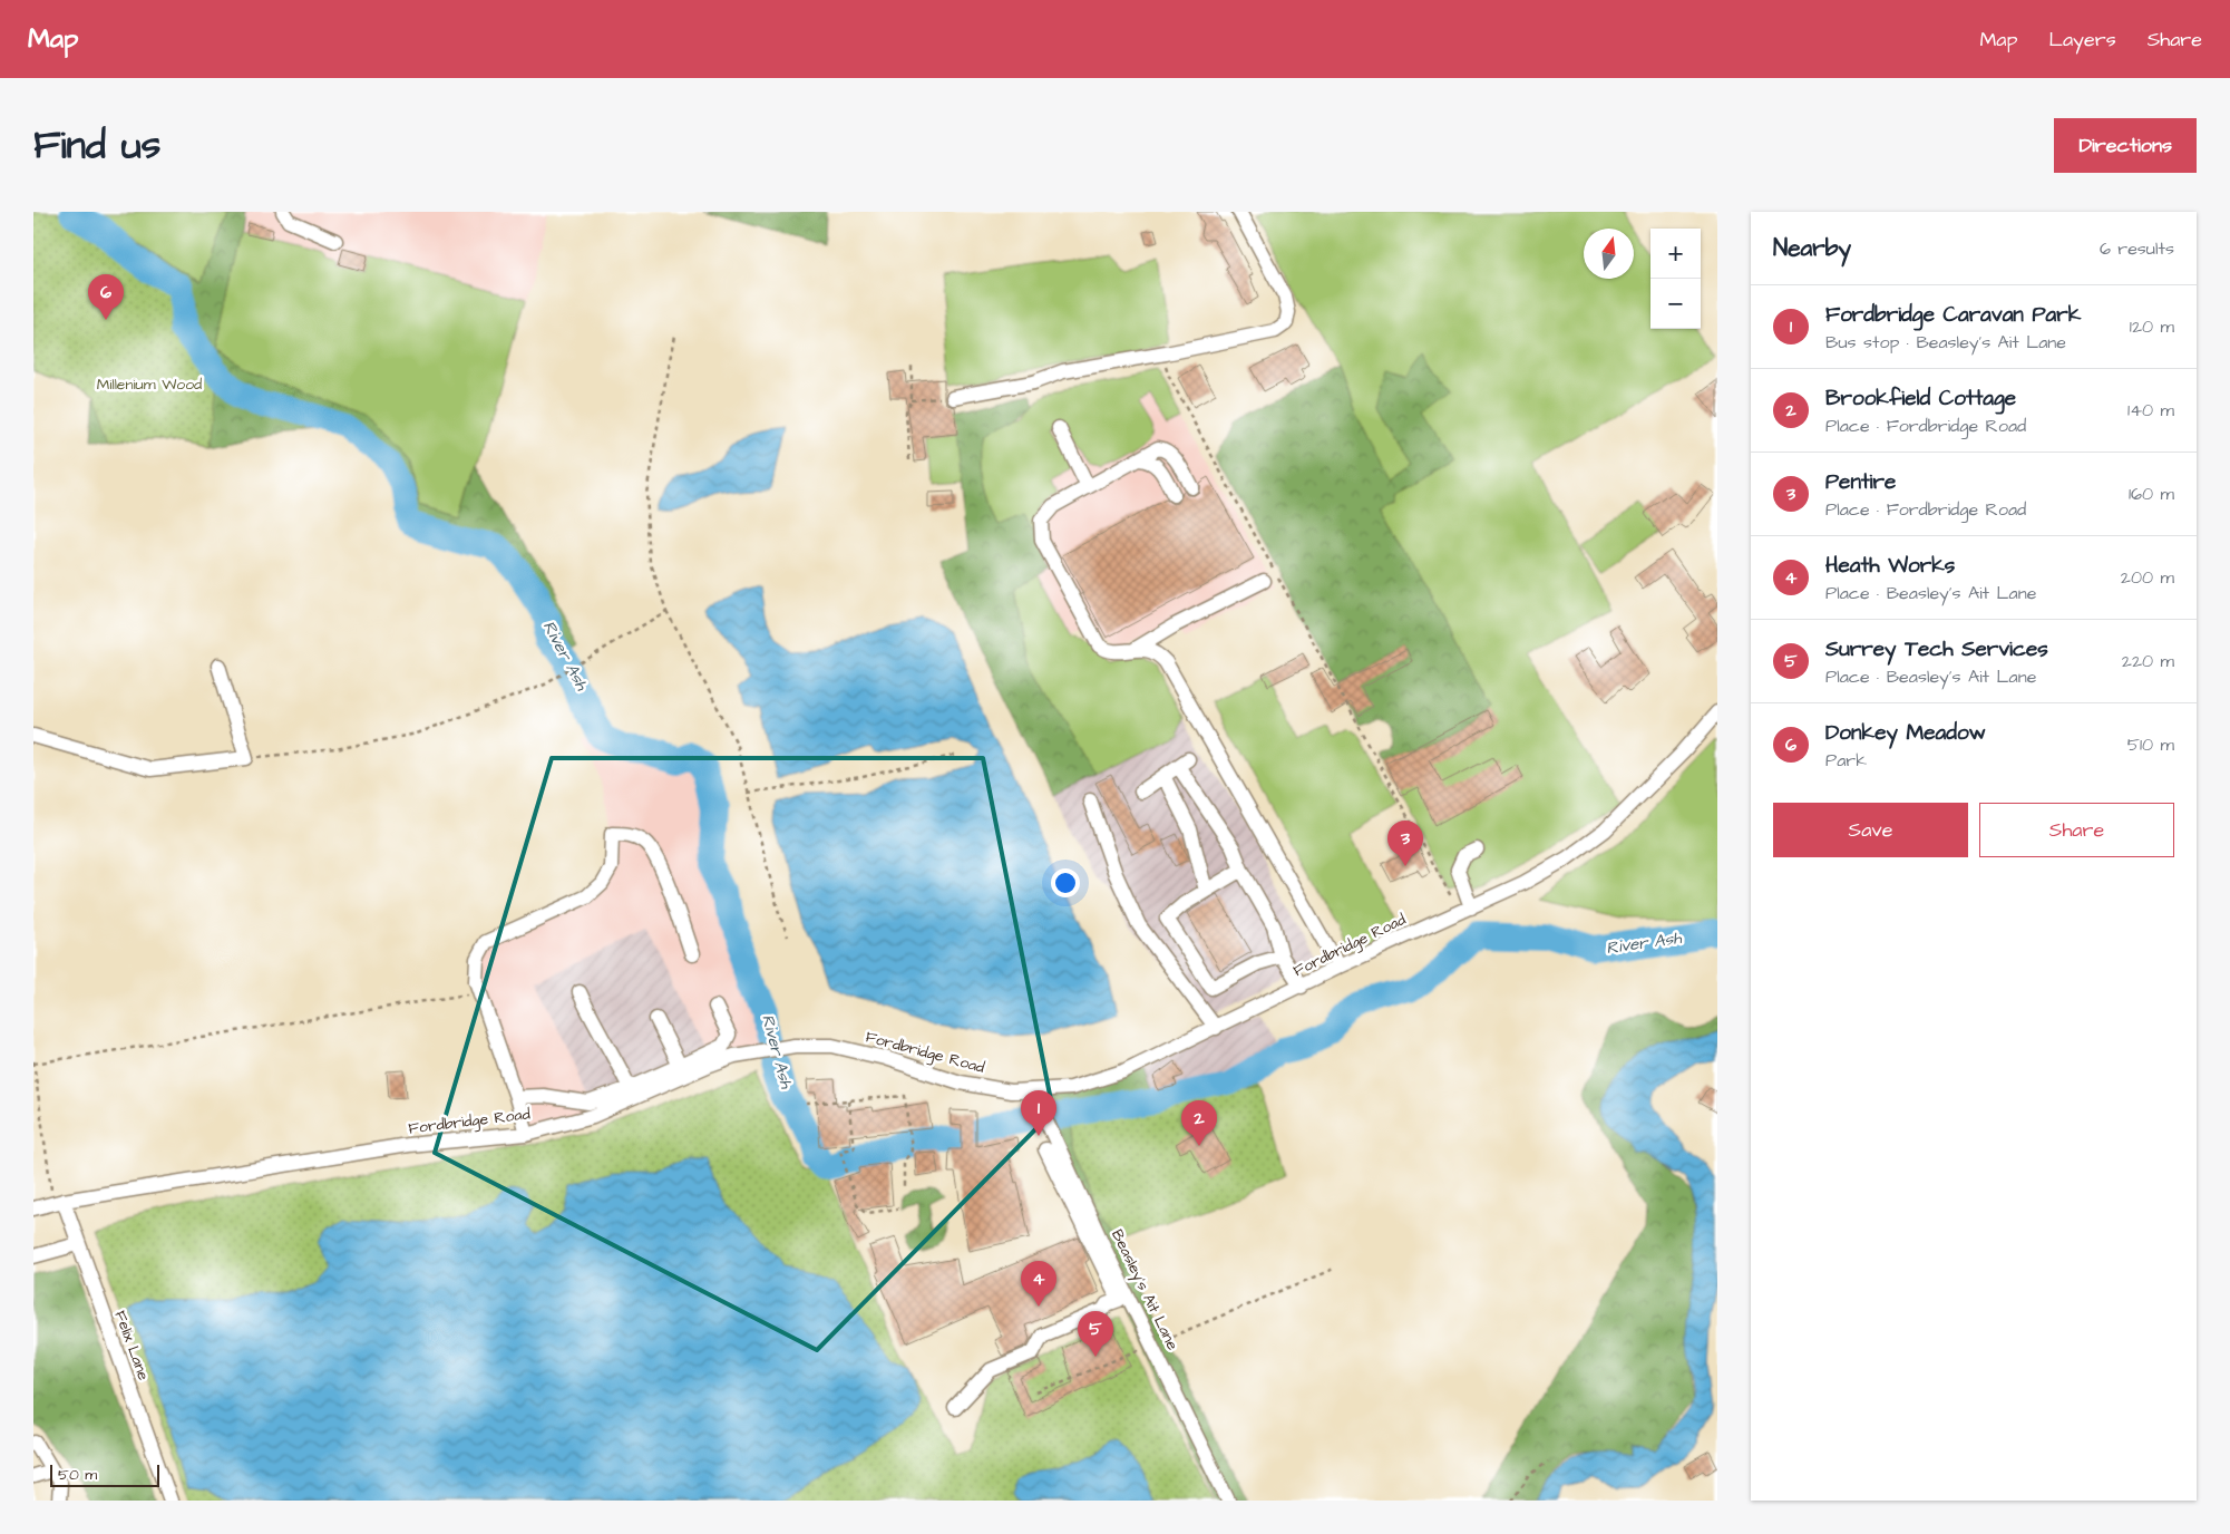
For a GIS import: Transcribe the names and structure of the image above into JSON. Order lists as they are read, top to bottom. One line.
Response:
{"streets":{"street":["Fordbridge Road","Beasley's Ait Lane","Felix Lane"]},"crossings":[["Fordbridge Road","Beasley's Ait Lane"],["Fordbridge Road","Felix Lane"]],"water":["River Ash"],"parks":["Millenium Wood"],"scale_bar":"50 m","north":"top","page":{"header":"Map","nav":["Map","Layers","Share"],"title":"Find us","buttons":["Directions",["Save","Share"]],"heading":["Nearby","6 results"],"map_buttons":["+","−"],"pins":["6","3","1","2","4","5"],"list":[{"mark":"1","name":"Fordbridge Caravan Park","note":"Bus stop · Beasley's Ait Lane","value":"120 m"},{"mark":"2","name":"Brookfield Cottage","note":"Place · Fordbridge Road","value":"140 m"},{"mark":"3","name":"Pentire","note":"Place · Fordbridge Road","value":"160 m"},{"mark":"4","name":"Heath Works","note":"Place · Beasley's Ait Lane","value":"200 m"},{"mark":"5","name":"Surrey Tech Services","note":"Place · Beasley's Ait Lane","value":"220 m"},{"mark":"6","name":"Donkey Meadow","note":"Park","value":"510 m"}],"scale":"50 m"}}
